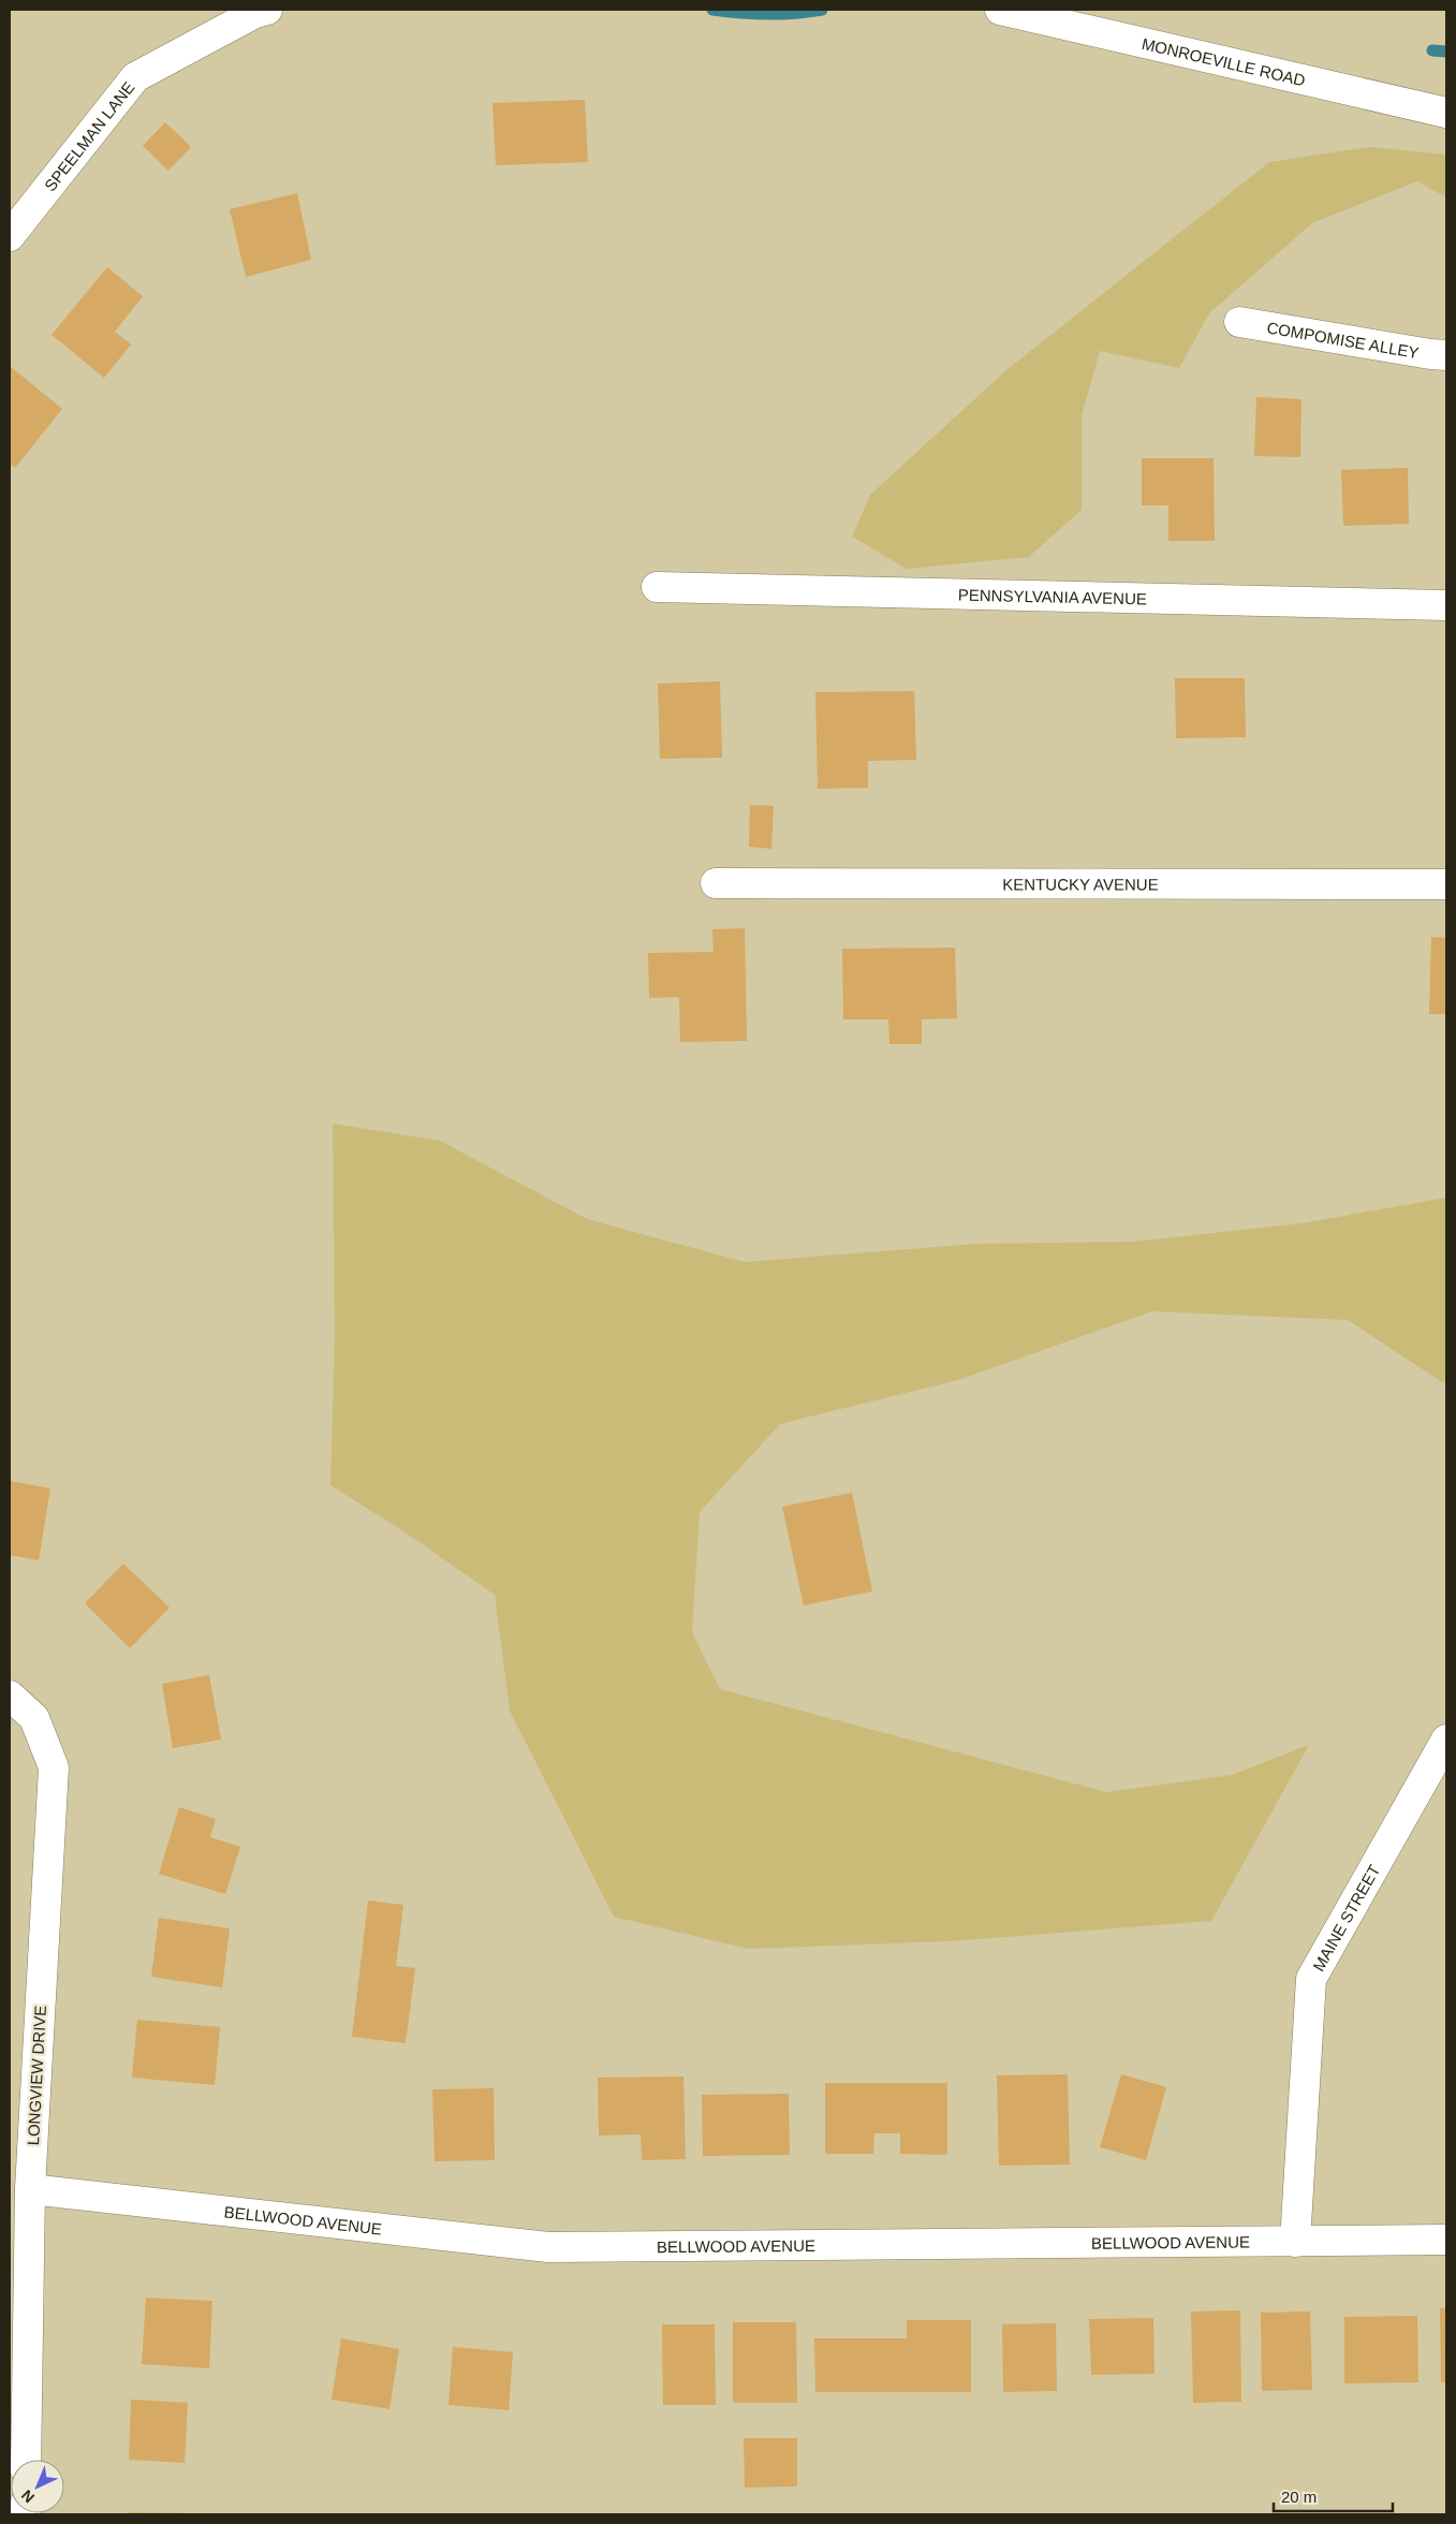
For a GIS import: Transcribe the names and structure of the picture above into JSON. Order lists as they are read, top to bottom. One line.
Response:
{"streets":{"street":["MONROEVILLE ROAD","SPEELMAN LANE","COMPOMISE ALLEY","PENNSYLVANIA AVENUE","KENTUCKY AVENUE","MAINE STREET","LONGVIEW DRIVE","BELLWOOD AVENUE"]},"crossings":[["MAINE STREET","BELLWOOD AVENUE"],["LONGVIEW DRIVE","BELLWOOD AVENUE"]],"scale_bar":"20 m","north":"bottom left"}
